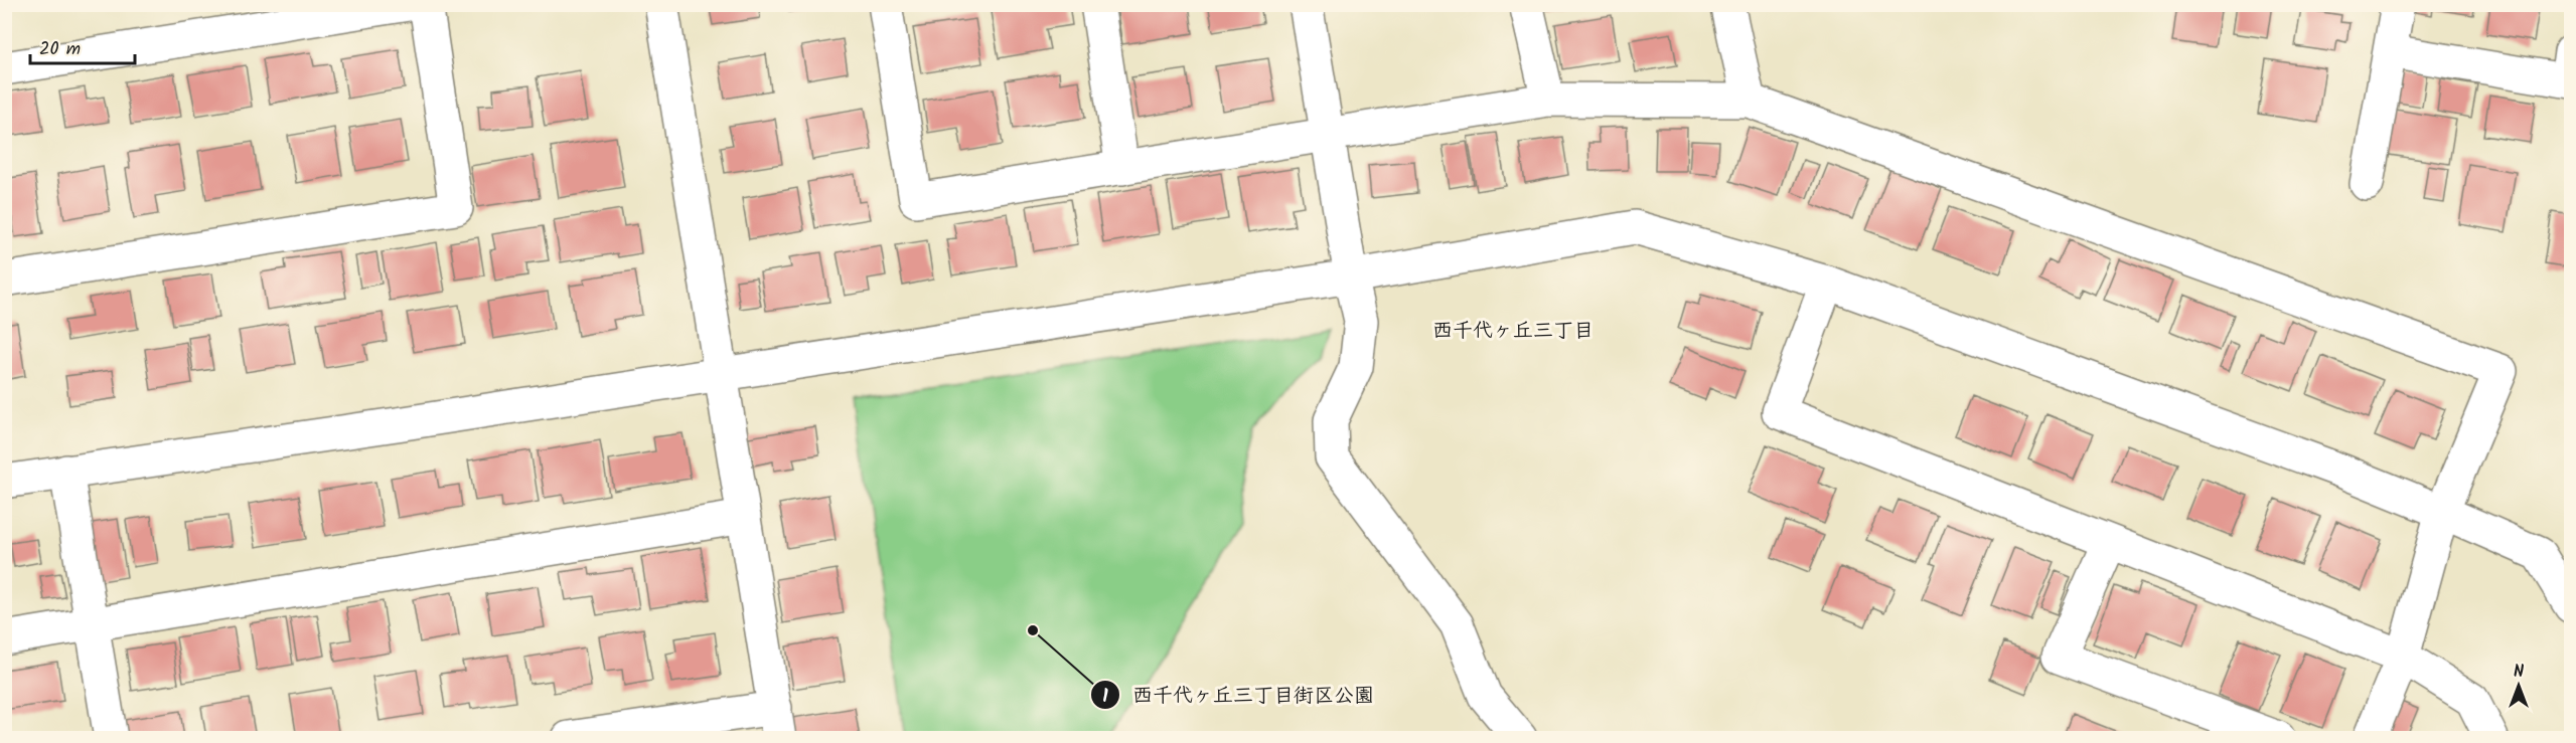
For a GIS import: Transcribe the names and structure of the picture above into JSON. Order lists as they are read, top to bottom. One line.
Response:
{"districts":["西千代ヶ丘三丁目"],"places":["西千代ヶ丘三丁目街区公園"],"scale_bar":"20 m","north":"top"}
